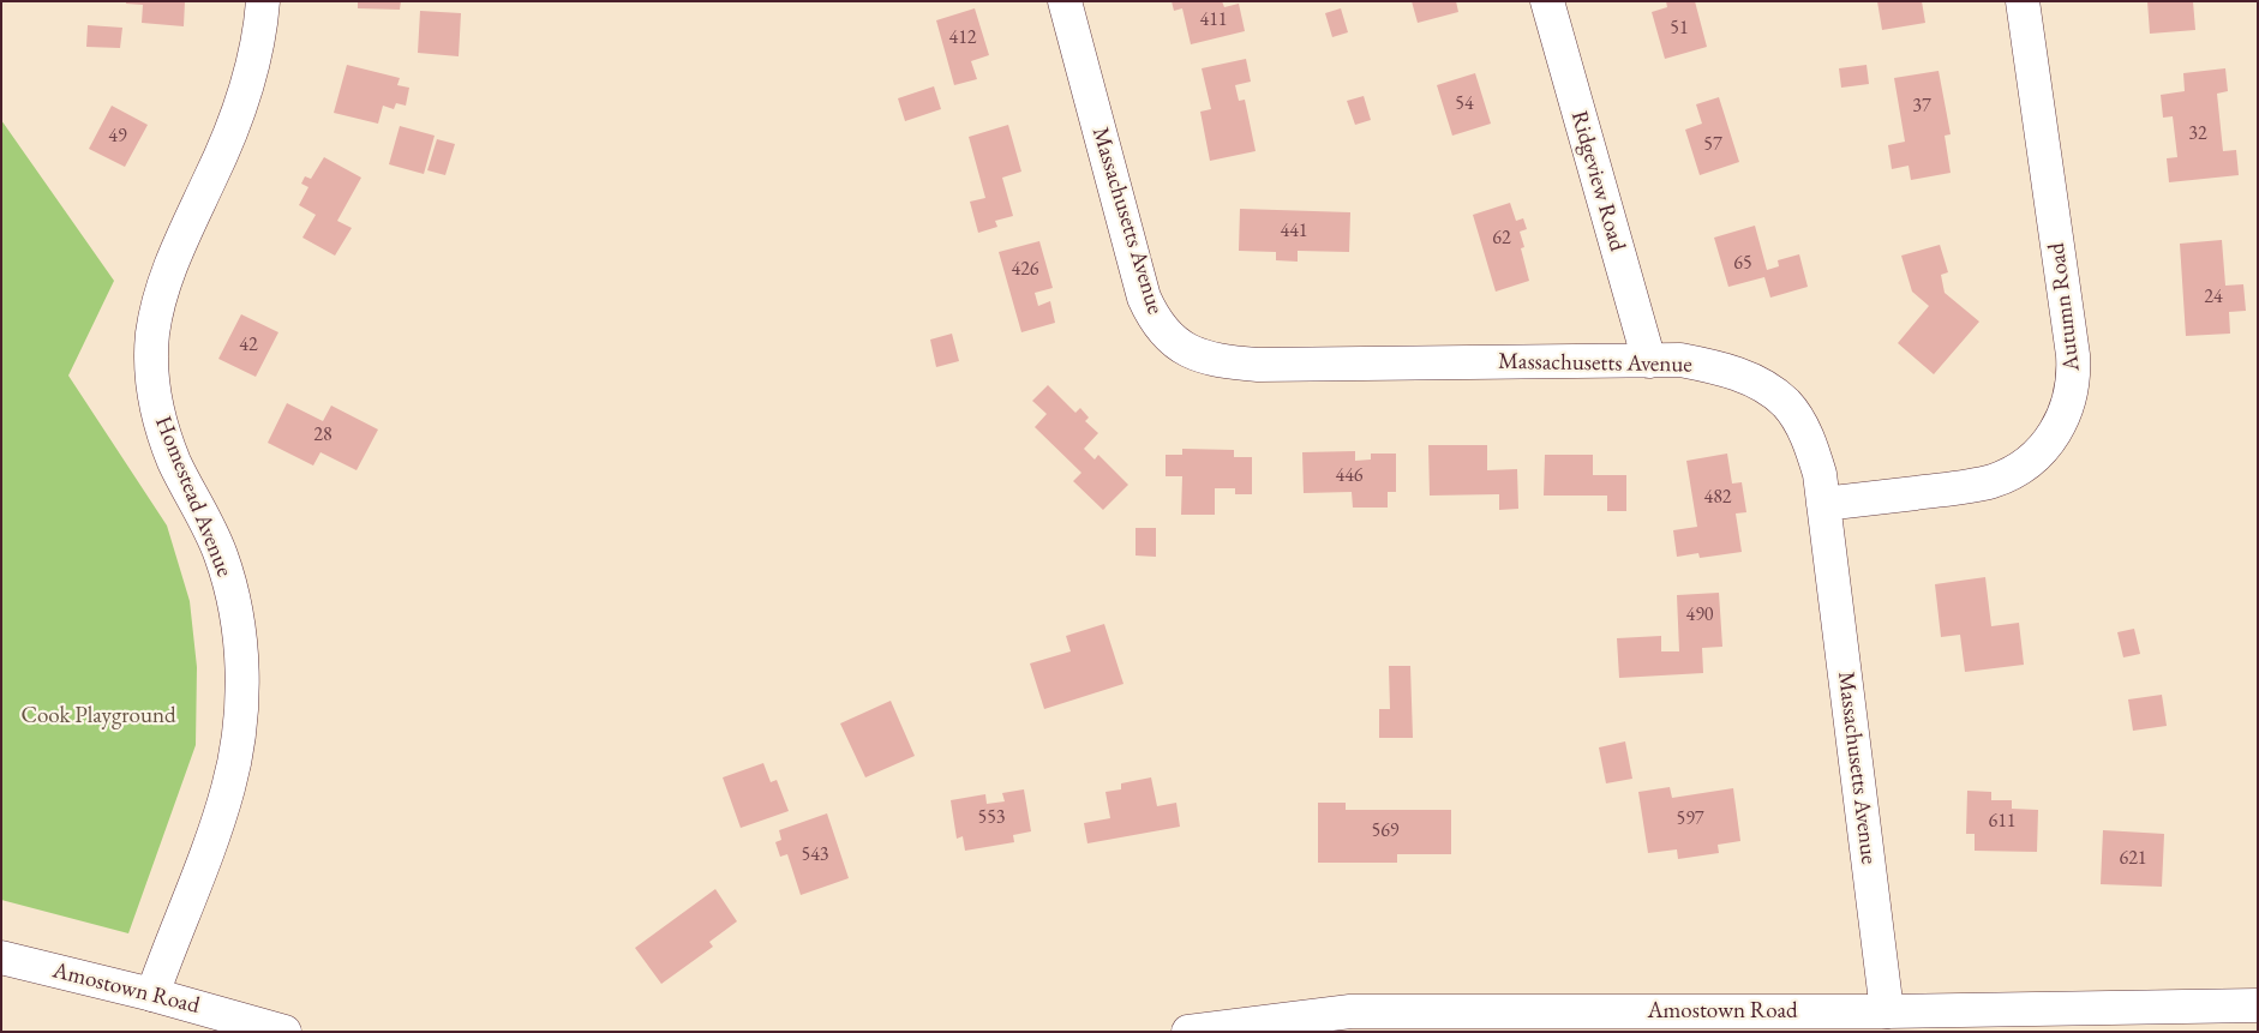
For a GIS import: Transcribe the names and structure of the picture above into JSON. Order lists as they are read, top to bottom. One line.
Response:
{"streets":{"street":["Ridgeview Road","Massachusetts Avenue","Autumn Road","Homestead Avenue","Amostown Road"]},"crossings":[["Ridgeview Road","Massachusetts Avenue"],["Massachusetts Avenue","Autumn Road"],["Massachusetts Avenue","Amostown Road"],["Homestead Avenue","Amostown Road"]],"parks":["Cook Playground"],"house_numbers":["411","51","412","54","37","32","49","57","441","62","65","426","24","42","28","446","482","490","553","597","611","569","543","621"]}
